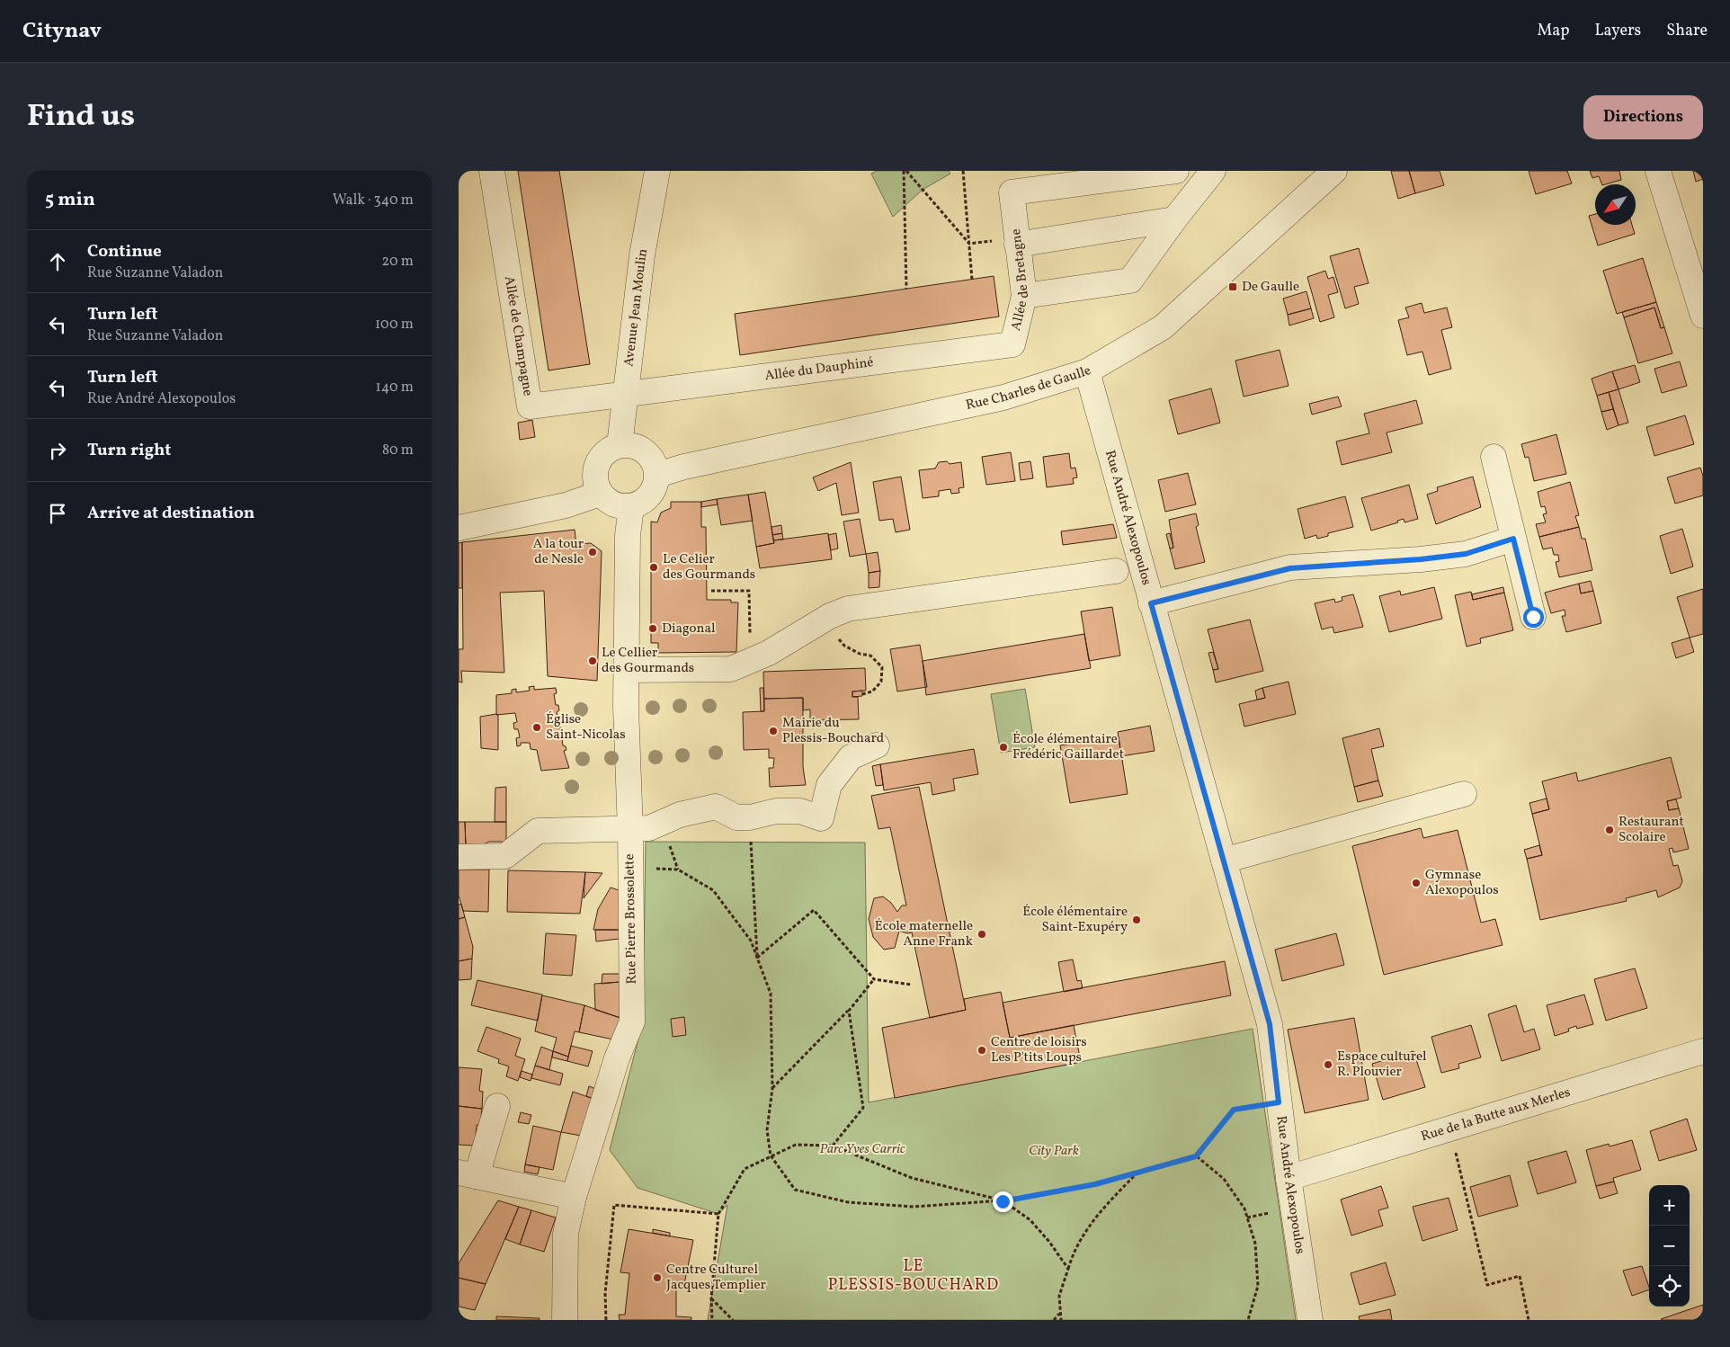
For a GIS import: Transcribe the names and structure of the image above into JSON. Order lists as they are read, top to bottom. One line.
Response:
{"streets":{"street":["Allée de Bretagne","Avenue Jean Moulin","Allée de Champagne","Allée du Dauphiné","Rue Charles de Gaulle","Rue André Alexopoulos","Rue Pierre Brossolette","Rue de la Butte aux Merles"]},"crossings":[["Allée de Bretagne","Allée du Dauphiné"],["Avenue Jean Moulin","Allée de Champagne"],["Avenue Jean Moulin","Allée du Dauphiné"],["Avenue Jean Moulin","Rue Charles de Gaulle"],["Avenue Jean Moulin","Rue Pierre Brossolette"],["Allée de Champagne","Allée du Dauphiné"],["Rue Charles de Gaulle","Rue André Alexopoulos"],["Rue Charles de Gaulle","Rue Pierre Brossolette"],["Rue André Alexopoulos","Rue de la Butte aux Merles"]],"districts":["LE PLESSIS-BOUCHARD"],"parks":["Parc Yves Carric","City Park"],"places":{"transit":["De Gaulle"],"other":["A la tour de Nesle","Le Celier des Gourmands","Diagonal","Le Cellier des Gourmands","Église Saint-Nicolas","Mairie du Plessis-Bouchard","École élémentaire Frédéric Gaillardet","Restaurant Scolaire","Gymnase Alexopoulos","École élémentaire Saint-Exupéry","École maternelle Anne Frank","Centre de loisirs Les P'tits Loups","Espace culturel R. Plouvier","Centre Culturel Jacques Templier"]},"north":"bottom left","page":{"header":"Citynav","nav":["Map","Layers","Share"],"title":"Find us","buttons":"Directions","heading":["5 min","Walk · 340 m"],"list":[["Continue","Rue Suzanne Valadon","20 m"],["Turn left","Rue Suzanne Valadon","100 m"],["Turn left","Rue André Alexopoulos","140 m"],["Turn right","80 m"],"Arrive at destination"],"map_buttons":["+","−"]}}
